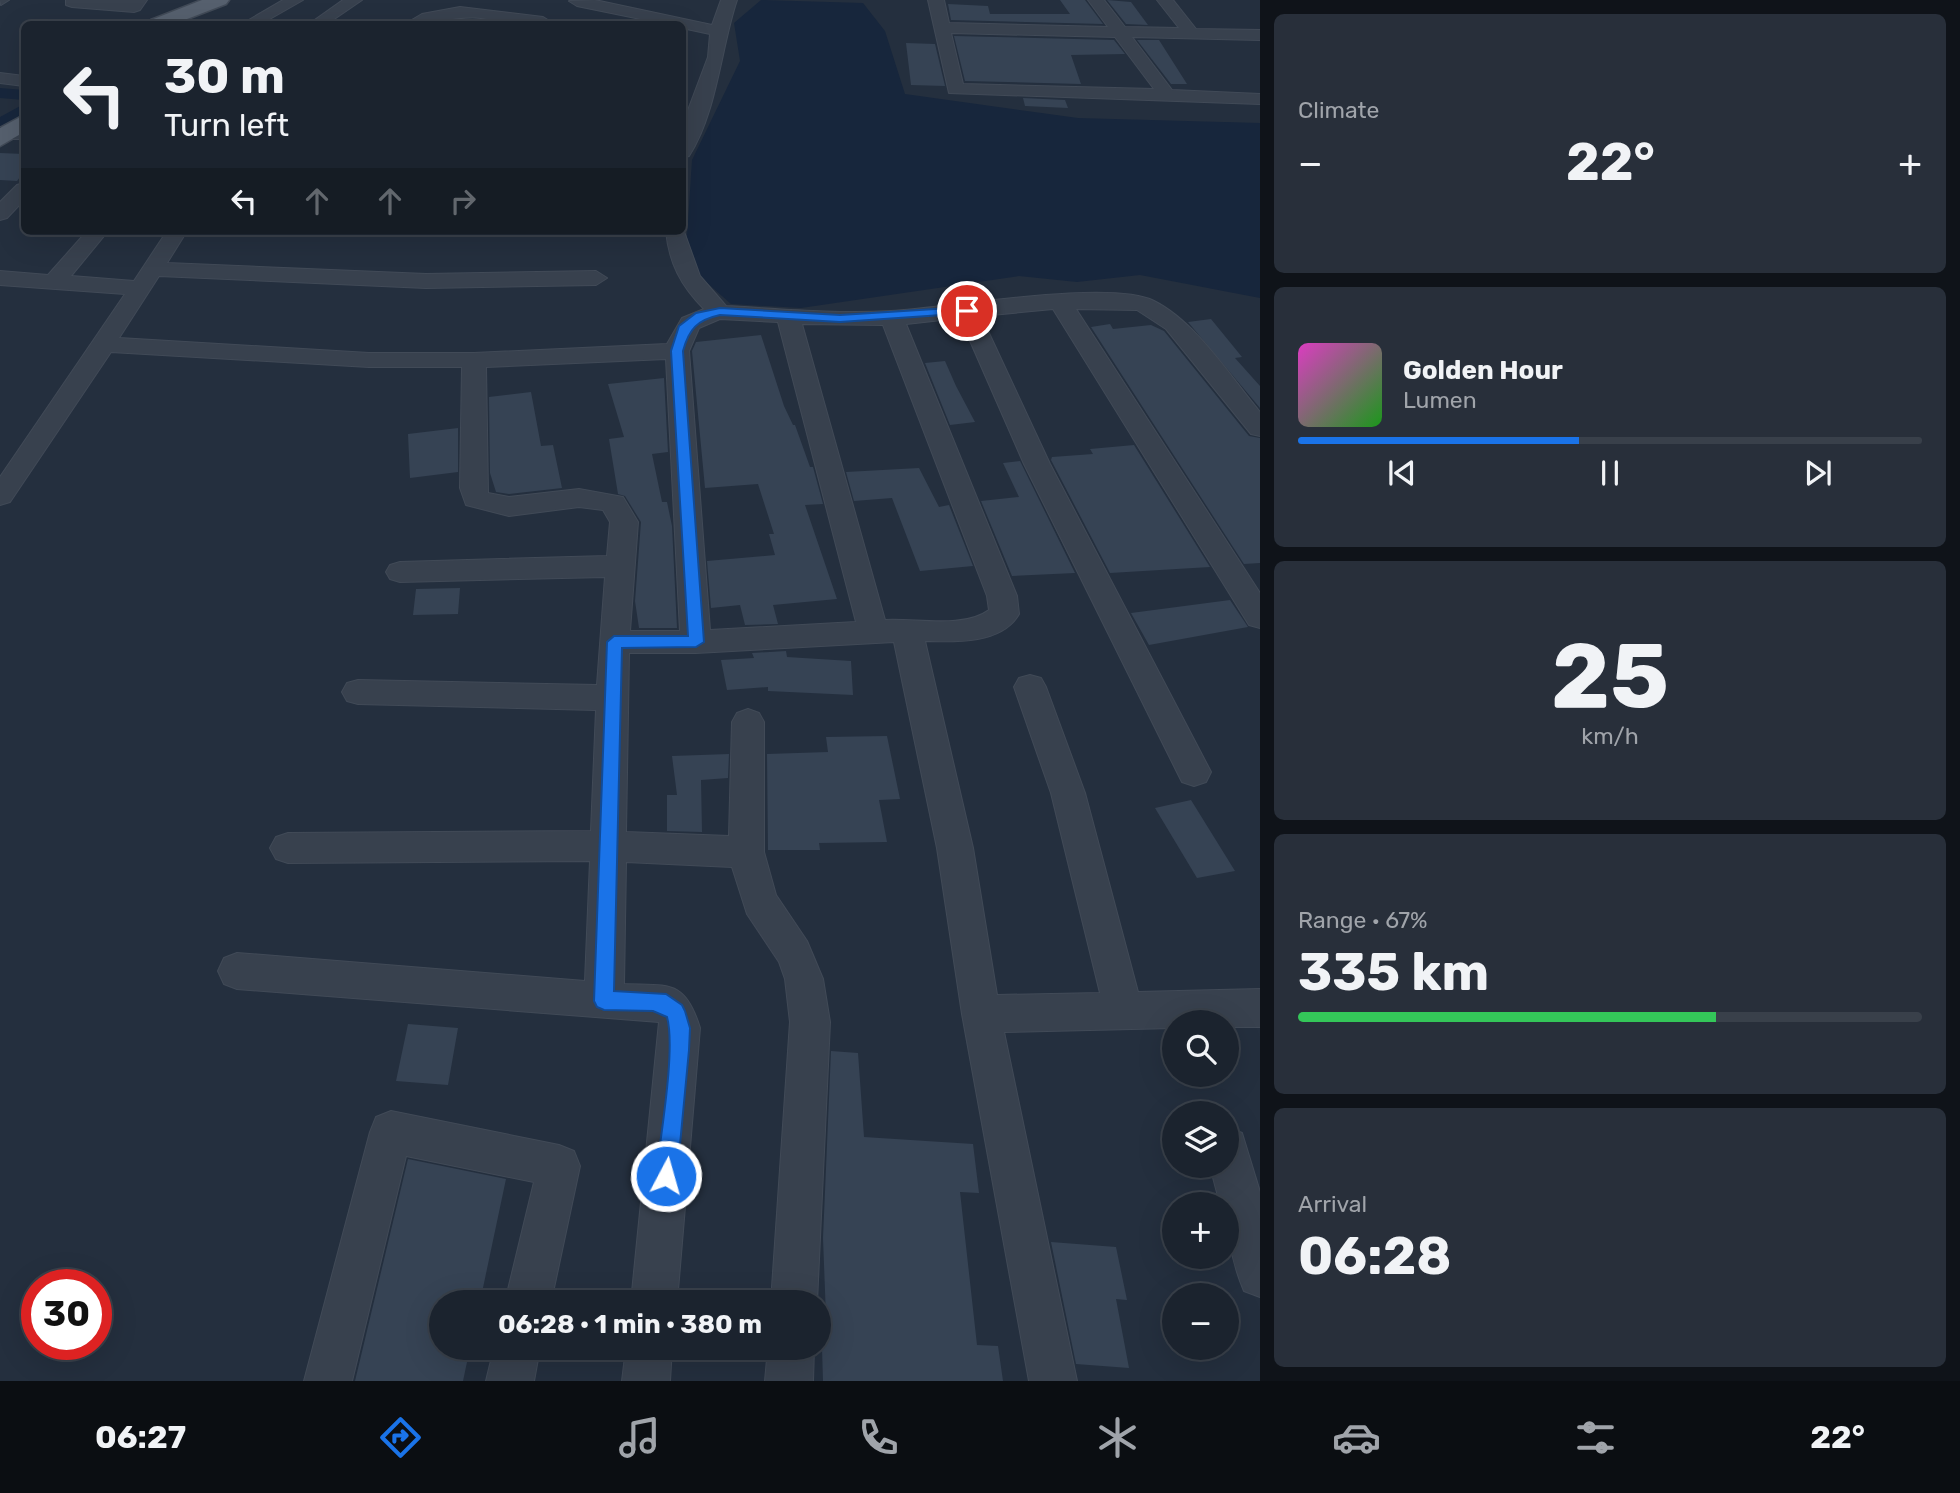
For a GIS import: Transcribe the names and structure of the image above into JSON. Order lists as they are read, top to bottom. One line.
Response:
{"page":{"tile":["Climate",["25","km/h"],["Range · 67%","335 km"],["Arrival","06:28"]],"turn":["30 m","Turn left"],"heat":["−","22°","+"],"song":["Golden Hour","Lumen"],"map_buttons":["+","−"],"limit":"30","trip":"06:28 · 1 min · 380 m","tabs":["06:27","22°"]}}
